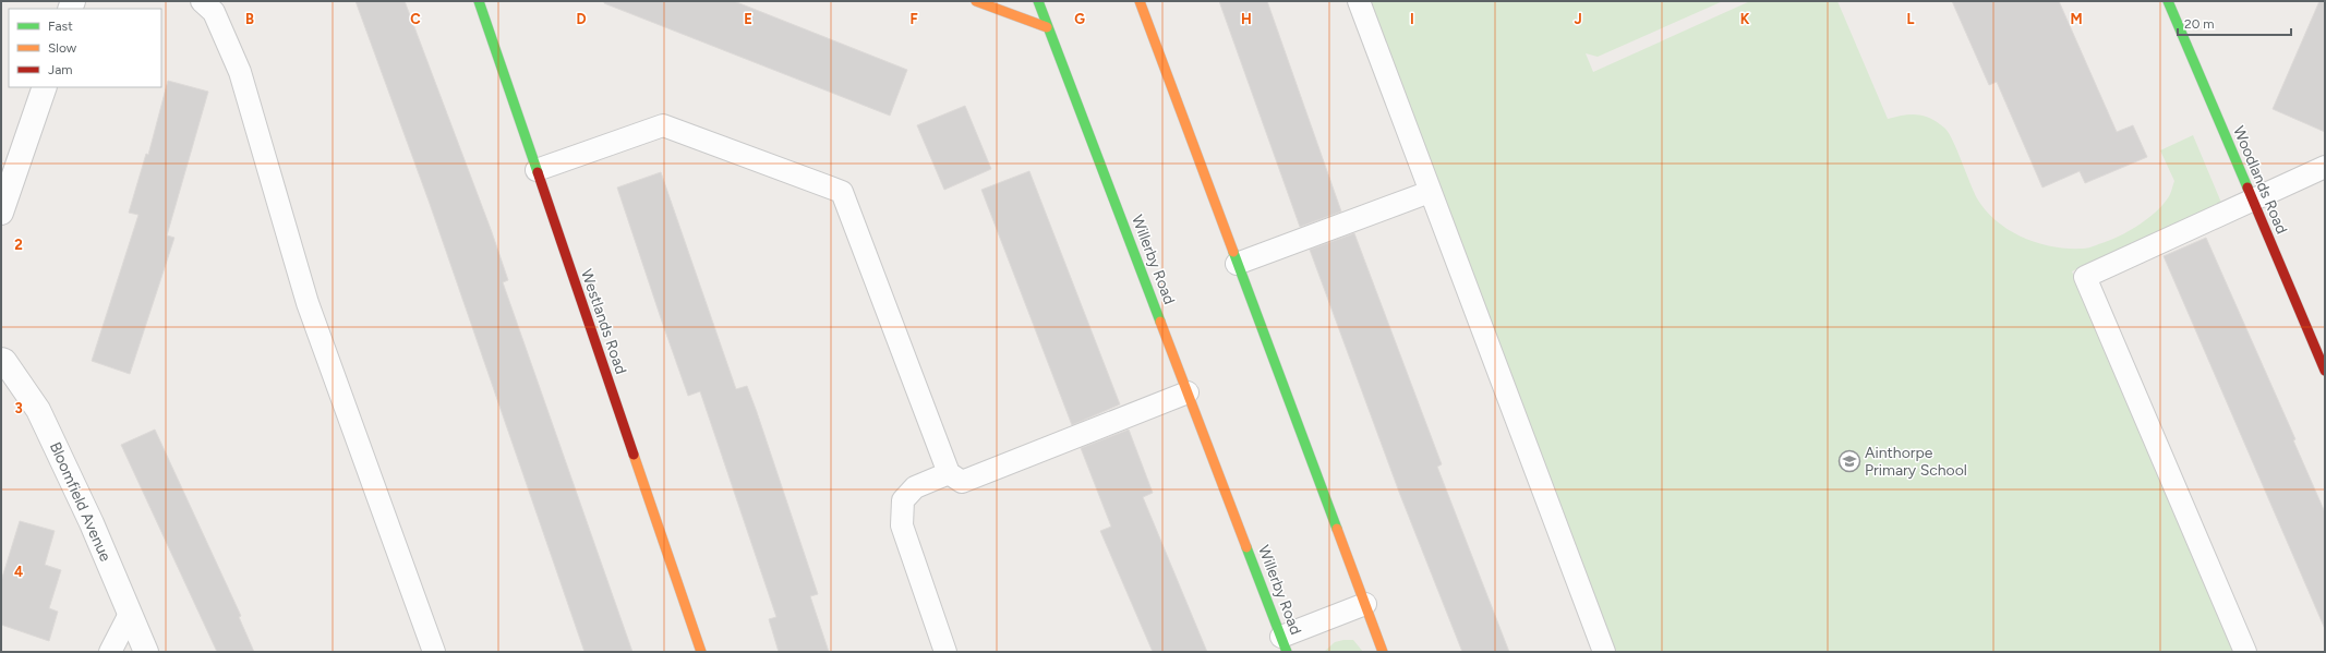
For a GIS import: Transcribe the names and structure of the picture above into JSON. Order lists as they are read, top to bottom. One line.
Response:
{"streets":{"street":["Woodlands Road","Willerby Road","Westlands Road","Bloomfield Avenue"]},"places":{"school or university":["Ainthorpe Primary School"]},"legend":["Fast","Slow","Jam"],"scale_bar":"20 m","grid":{"columns":["B","C","D","E","F","G","H","I","J","K","L","M"],"rows":["2","3","4"]}}
